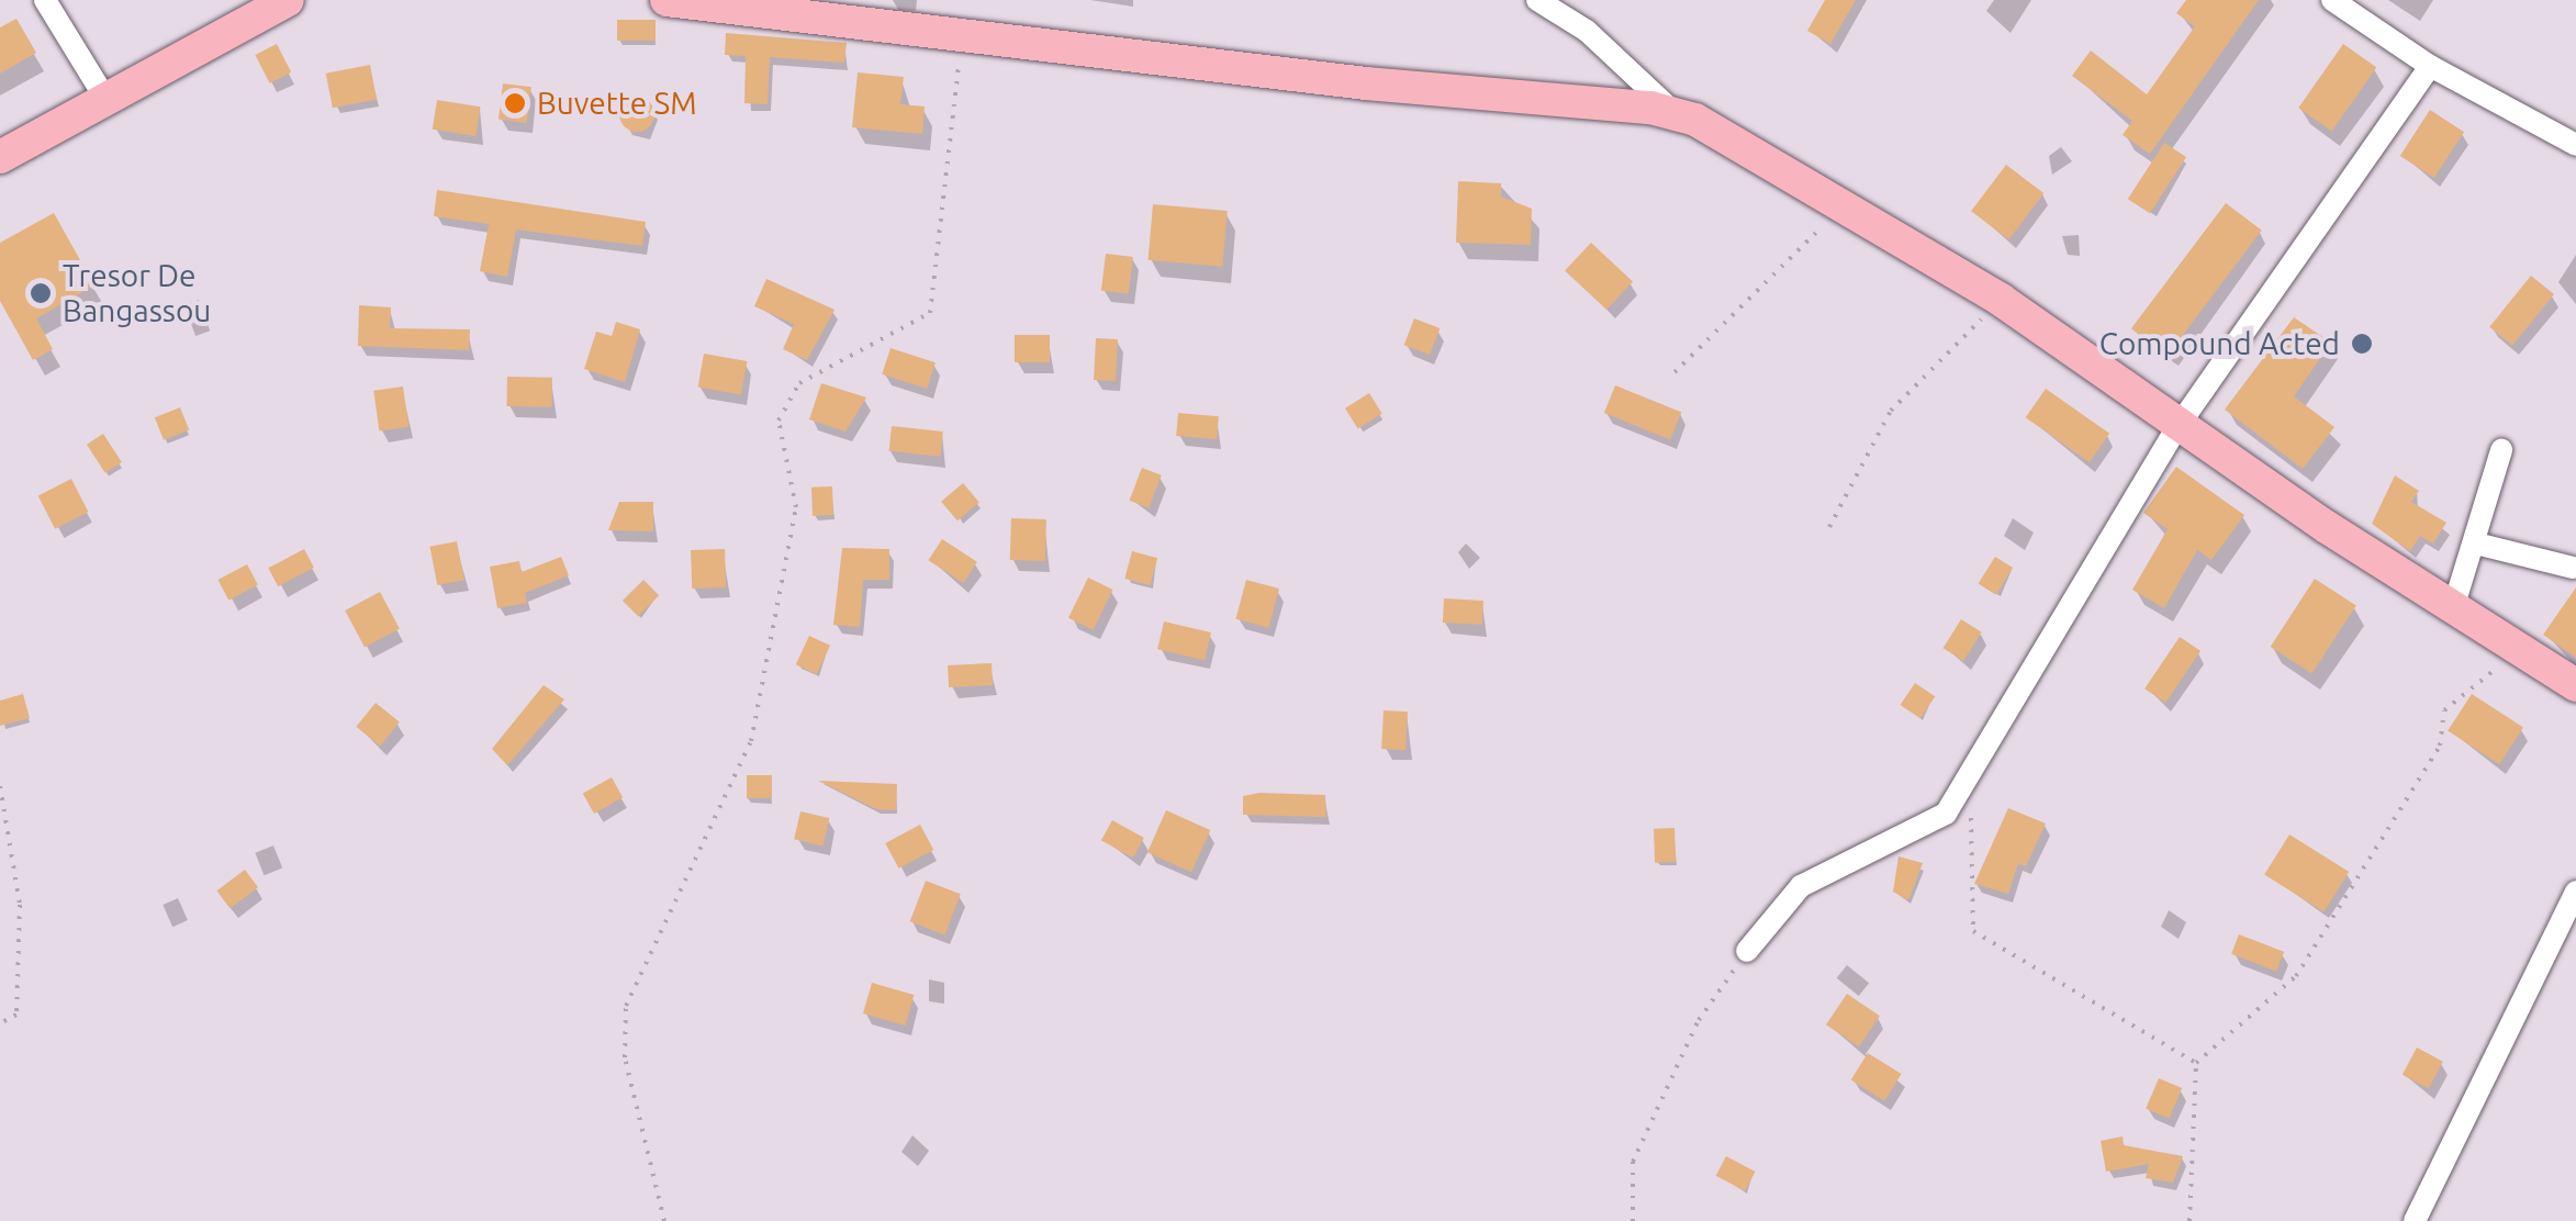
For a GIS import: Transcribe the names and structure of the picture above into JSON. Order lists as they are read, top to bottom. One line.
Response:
{"places":["Buvette SM","Tresor De Bangassou","Compound Acted"]}
